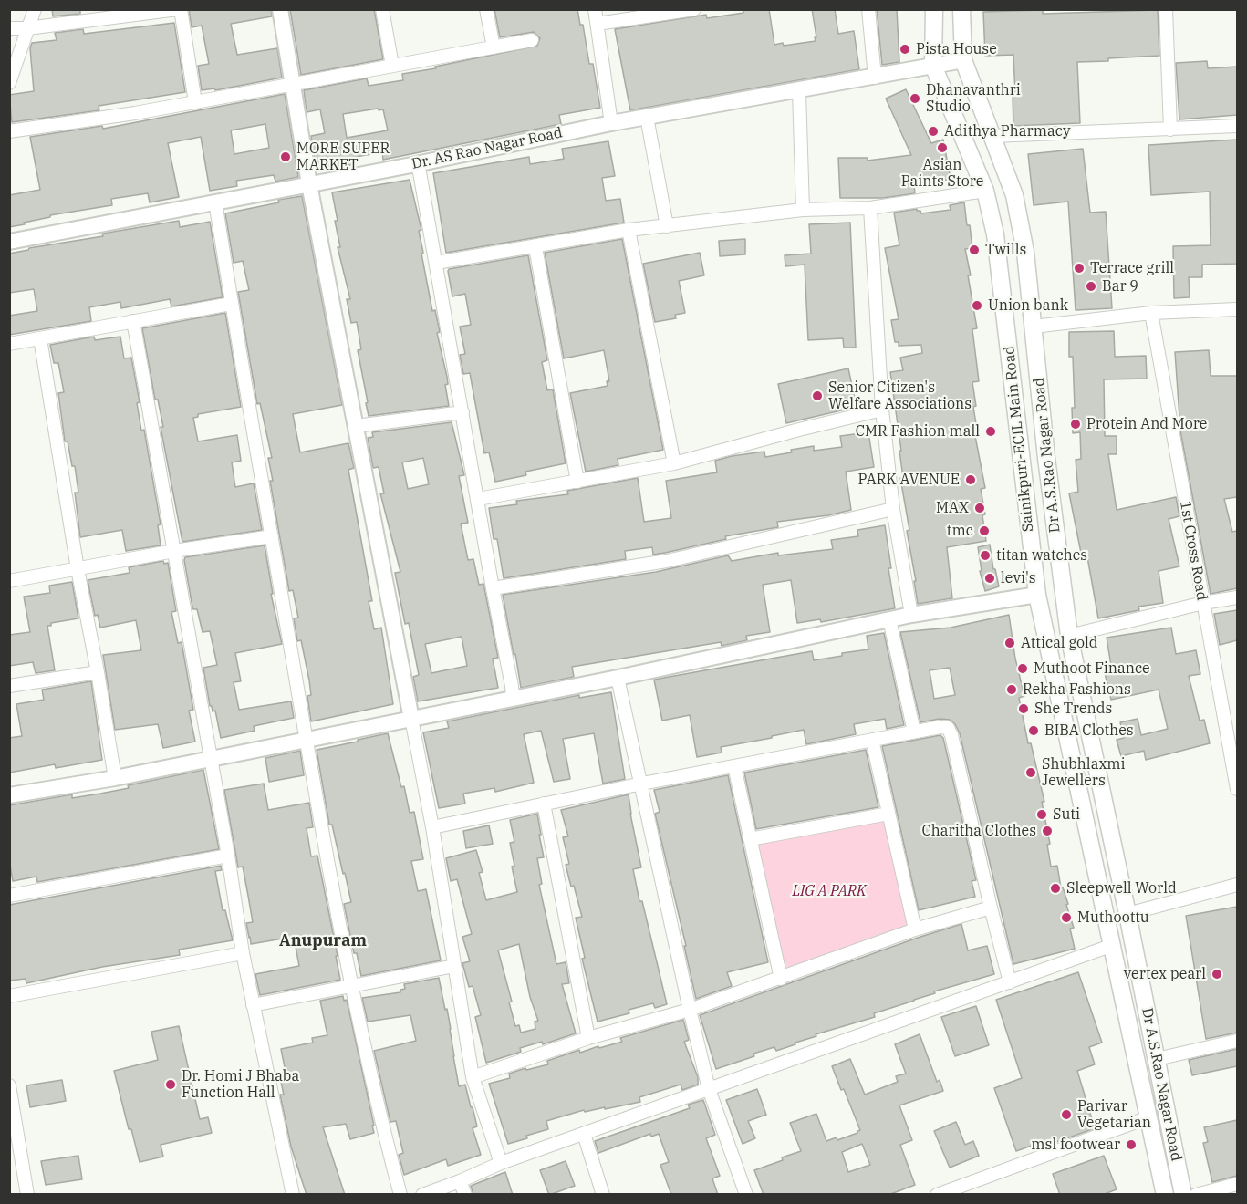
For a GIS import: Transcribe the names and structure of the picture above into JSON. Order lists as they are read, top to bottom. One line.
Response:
{"streets":{"main road":["Sainikpuri-ECIL Main Road","Dr A.S.Rao Nagar Road"],"street":["Dr. AS Rao Nagar Road","1st Cross Road"]},"crossings":[["Dr. AS Rao Nagar Road","Sainikpuri-ECIL Main Road"],["Dr. AS Rao Nagar Road","Dr A.S.Rao Nagar Road"]],"districts":["Anupuram"],"parks":["LIG A PARK"],"places":["Pista House","Dhanavanthri Studio","Adithya Pharmacy","Asian Paints Store","MORE SUPER MARKET","Twills","Terrace grill","Bar 9","Union bank","Senior Citizen's Welfare Associations","Protein And More","CMR Fashion mall","PARK AVENUE","MAX","tmc","titan watches","levi's","Attical gold","Muthoot Finance","Rekha Fashions","She Trends","BIBA Clothes","Shubhlaxmi Jewellers","Suti","Charitha Clothes","Sleepwell World","Muthoottu","vertex pearl","Dr. Homi J Bhaba Function Hall","Parivar Vegetarian","msl footwear"]}
